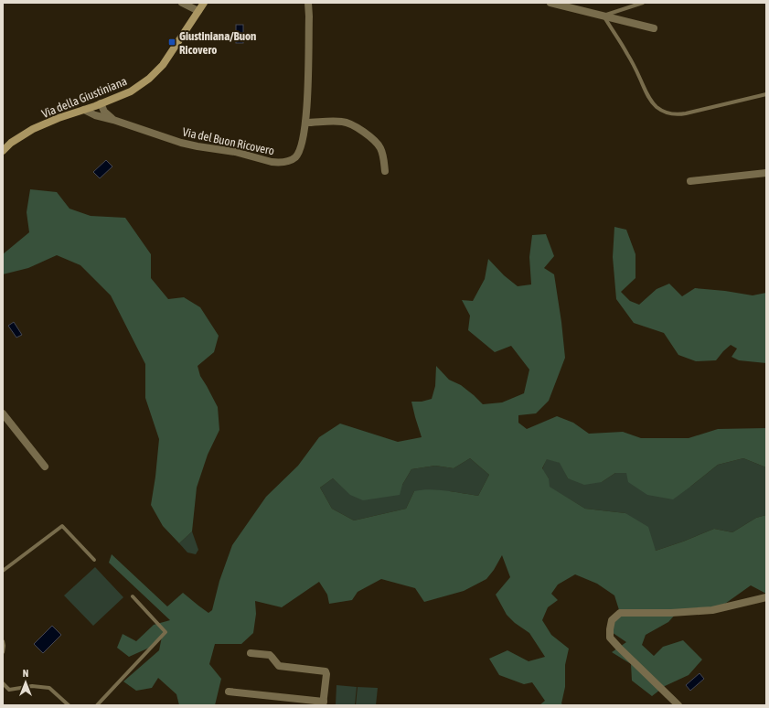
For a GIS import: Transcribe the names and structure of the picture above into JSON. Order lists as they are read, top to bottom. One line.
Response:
{"streets":{"street":["Via della Giustiniana","Via del Buon Ricovero"]},"crossings":[["Via della Giustiniana","Via del Buon Ricovero"]],"places":{"transit":["Giustiniana/Buon Ricovero"]},"north":"top"}
